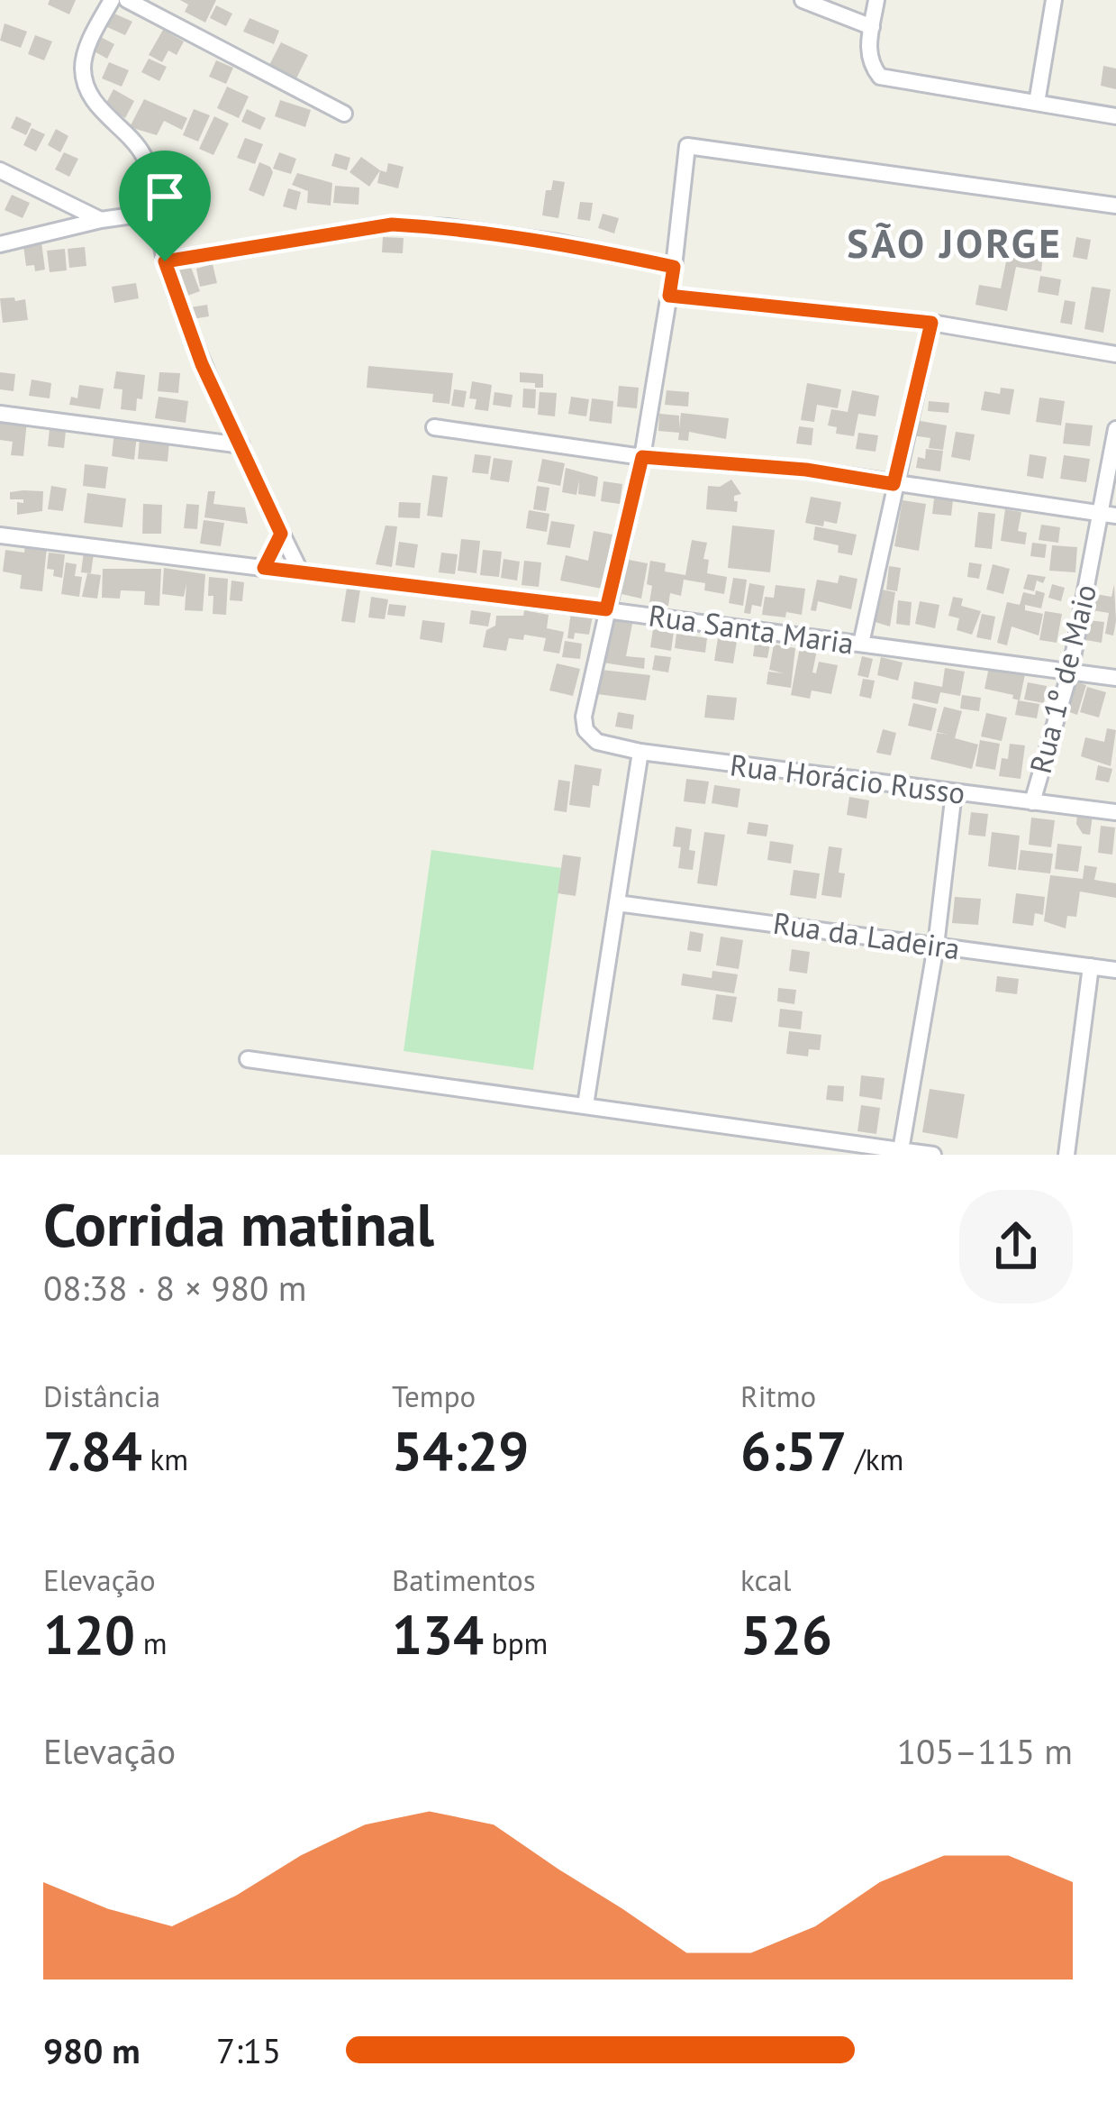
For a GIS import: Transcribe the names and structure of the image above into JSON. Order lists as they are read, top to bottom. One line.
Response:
{"streets":{"street":["Rua Santa Maria","Rua 1º de Maio","Rua Horácio Russo","Rua da Ladeira"]},"crossings":[["Rua Santa Maria","Rua 1º de Maio"],["Rua Santa Maria","Rua Horácio Russo"],["Rua 1º de Maio","Rua Horácio Russo"]],"districts":["SÃO JORGE"],"page":{"heading":["Corrida matinal","08:38 · 8 × 980 m"],"stats":[["Distância","7.84 km"],["Tempo","54:29"],["Ritmo","6:57 /km"],["Elevação","120 m"],["Batimentos","134 bpm"],["kcal","526"]],"chart":["Elevação","105–115 m"],"list":[{"name":"980 m","note":"7:15"}]}}
